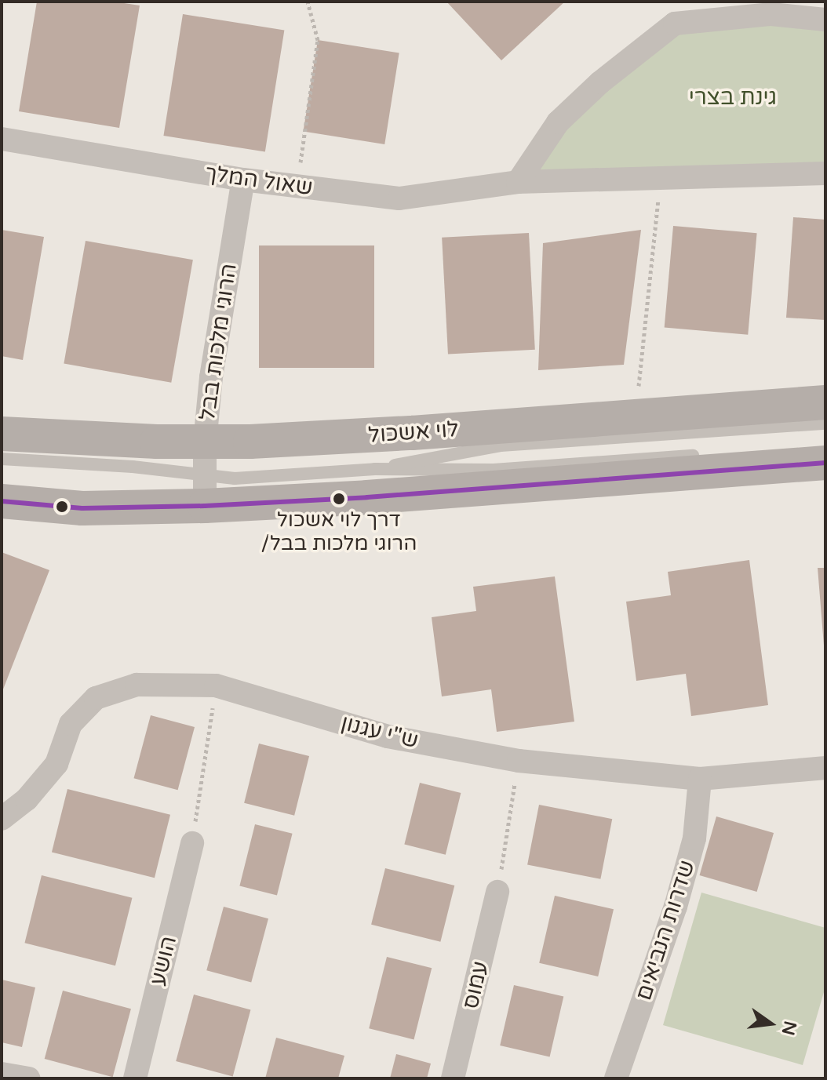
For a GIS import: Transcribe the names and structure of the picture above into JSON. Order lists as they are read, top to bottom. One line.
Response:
{"streets":{"main road":["לוי אשכול"],"street":["שאול המלך","הרוגי מלכות בבל","ש\"י עגנון","שדרות הנביאים","הושע","עמוס"]},"crossings":[["שאול המלך","הרוגי מלכות בבל"],["הרוגי מלכות בבל","לוי אשכול"],["ש\"י עגנון","שדרות הנביאים"]],"parks":["גינת בצרי"],"places":["דרך לוי אשכול /הרוגי מלכות בבל"],"north":"right"}
